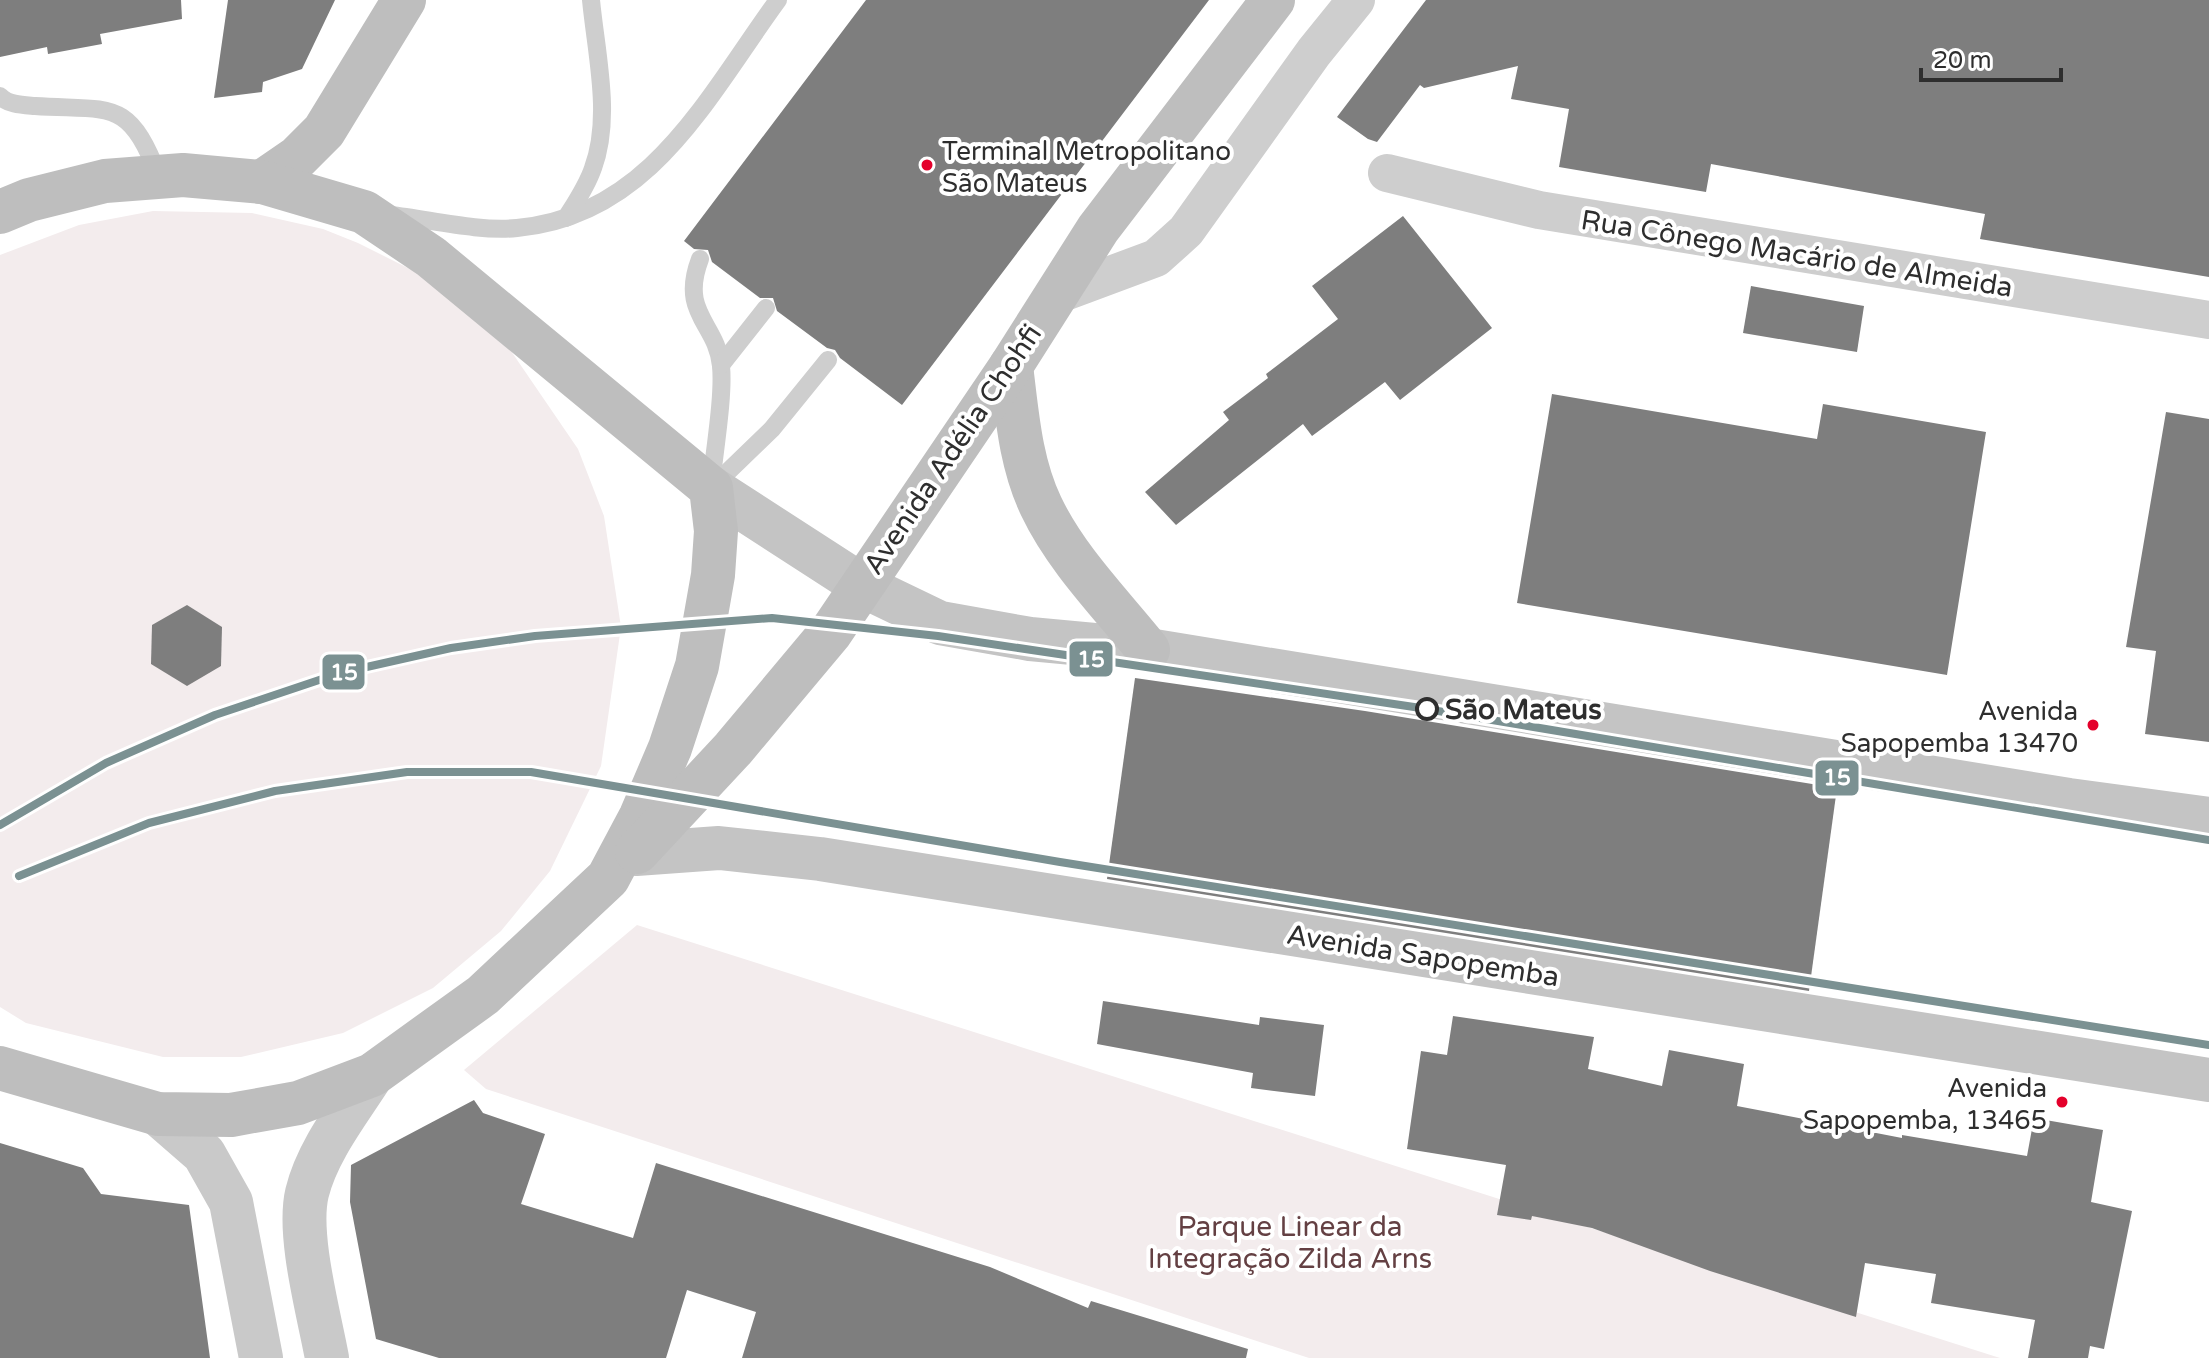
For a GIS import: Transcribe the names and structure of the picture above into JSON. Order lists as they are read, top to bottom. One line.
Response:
{"streets":{"highway":["Avenida Adélia Chohfi"],"main road":["Avenida Sapopemba"],"street":["Rua Cônego Macário de Almeida"]},"crossings":[["Avenida Adélia Chohfi","Avenida Sapopemba"]],"parks":["Parque Linear da Integração Zilda Arns"],"places":["Terminal Metropolitano São Mateus","São Mateus","Avenida Sapopemba 13470","Avenida Sapopemba, 13465"],"lines":["transit line 15"],"scale_bar":"20 m"}
